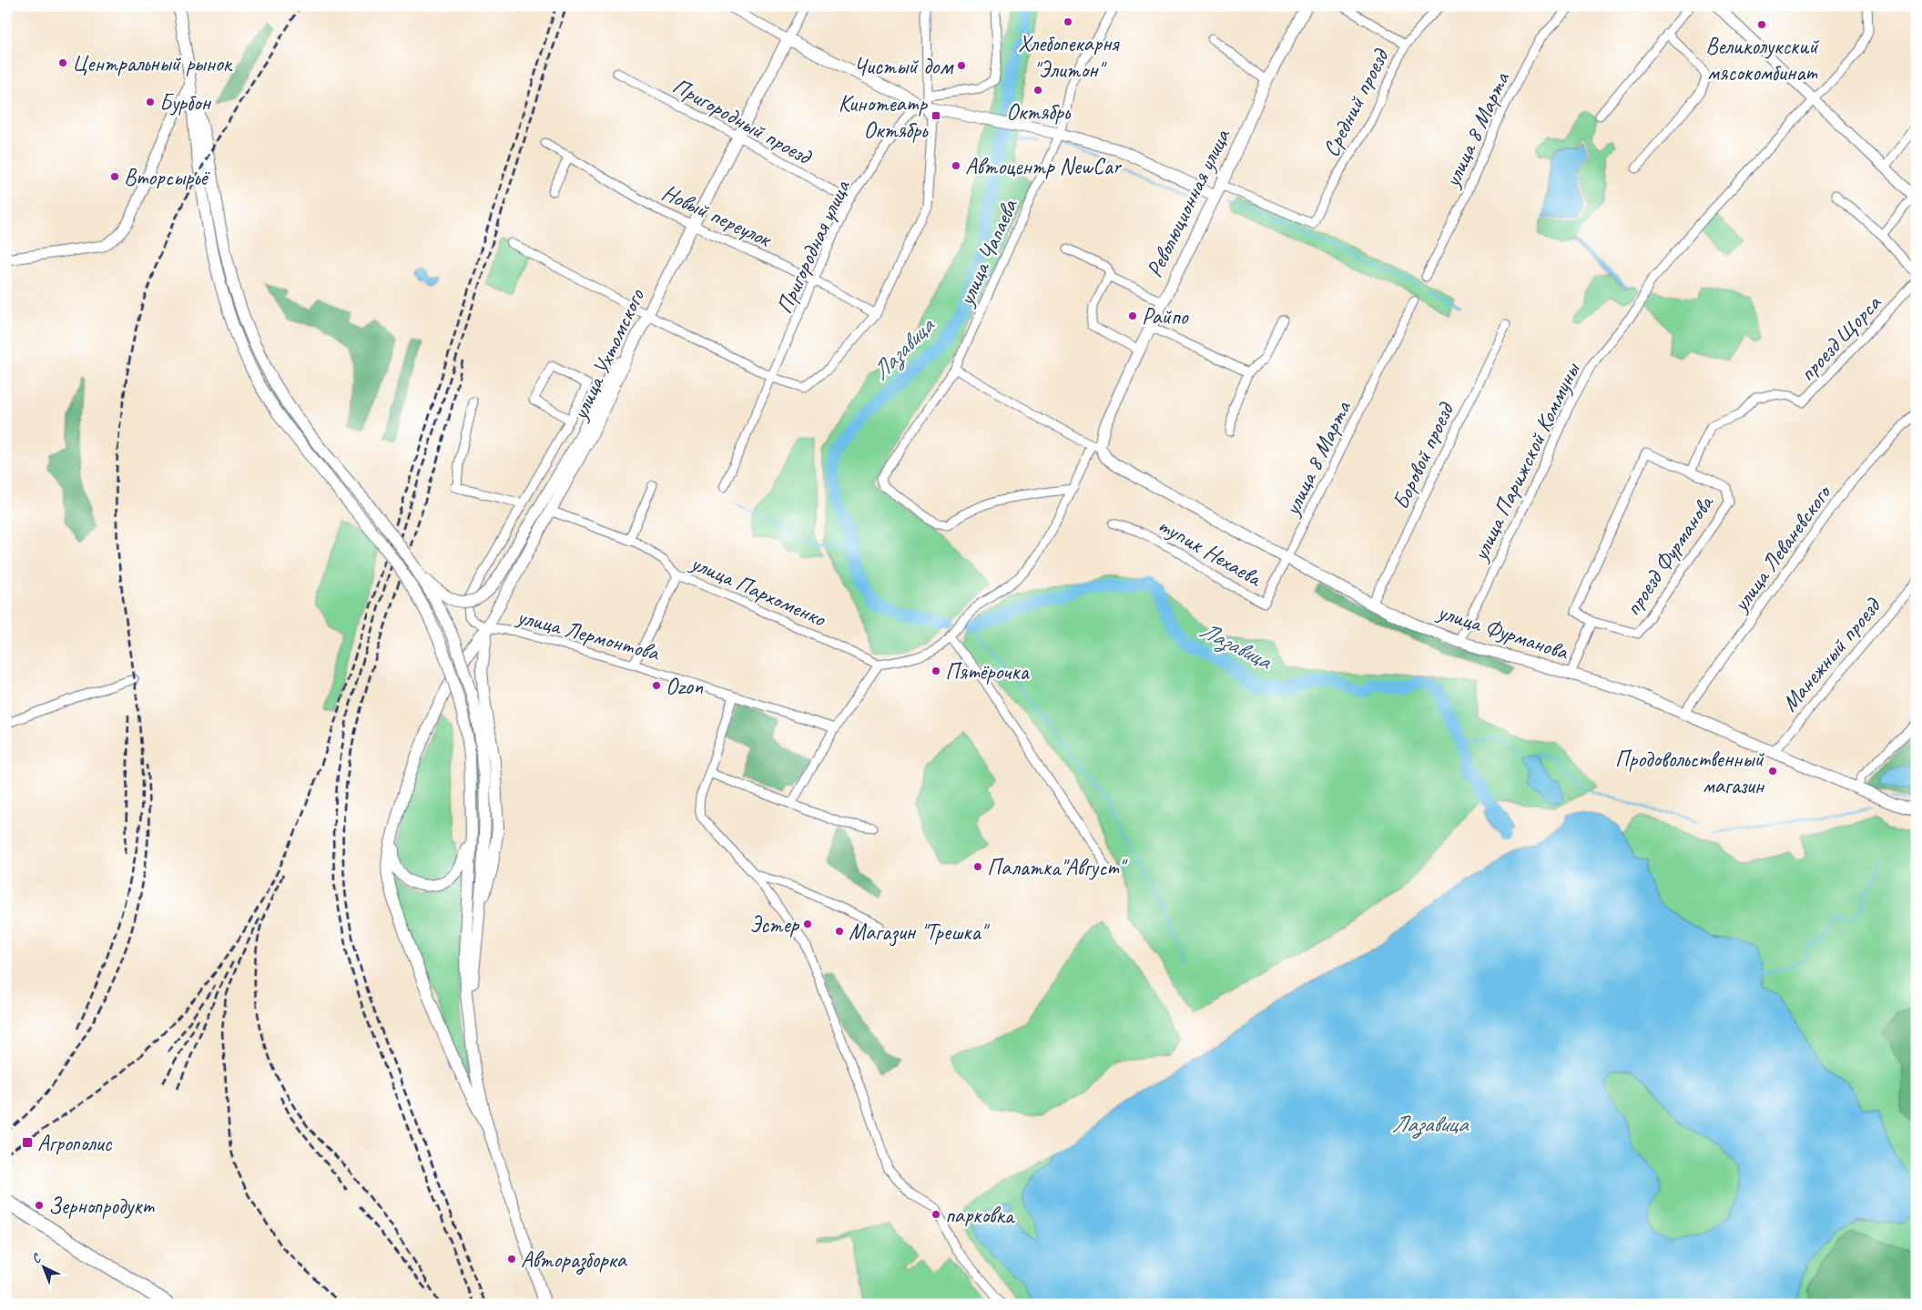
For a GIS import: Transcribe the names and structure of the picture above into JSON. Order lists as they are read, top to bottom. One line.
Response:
{"streets":{"main road":["Революционная улица","улица Ухтомского","улица Фурманова"],"street":["Средний проезд","Пригородный проезд","улица 8 Марта","Новый переулок","Пригородная улица","улица Чапаева","проезд Щорса","Боровой проезд","улица Парижской Коммуны","улица Леваневского","тупик Нехаева","проезд Фурманова","улица Пархоменко","улица Лермонтова","Манежный проезд"]},"crossings":[["Средний проезд","Революционная улица"],["Пригородный проезд","Пригородная улица"],["Пригородный проезд","улица Ухтомского"],["улица 8 Марта","тупик Нехаева"],["улица 8 Марта","улица Фурманова"],["Революционная улица","улица Фурманова"],["Новый переулок","Пригородная улица"],["Новый переулок","улица Ухтомского"],["улица Чапаева","улица Фурманова"],["проезд Щорса","проезд Фурманова"],["улица Ухтомского","улица Пархоменко"],["улица Ухтомского","улица Лермонтова"],["Боровой проезд","улица Фурманова"],["улица Парижской Коммуны","улица Фурманова"],["улица Леваневского","улица Фурманова"],["тупик Нехаева","улица Фурманова"],["улица Фурманова","Манежный проезд"]],"water":["Лазавица"],"places":{"other":["Хлебопекарня \"Элитон\"","Великолукский мясокомбинат","Центральный рынок","Чистый дом","Октябрь","Бурбон","Автоцентр NewCar","Вторсырьё","Райпо","Пятёрочка","Ozon","Продовольственный магазин","Палатка\"Август\"","Эстер","Магазин \"Трешка\"","Зернопродукт","парковка","Авторазборка"],"transit":["Кинотеатр Октябрь","Агрополис"]},"north":"top left"}
